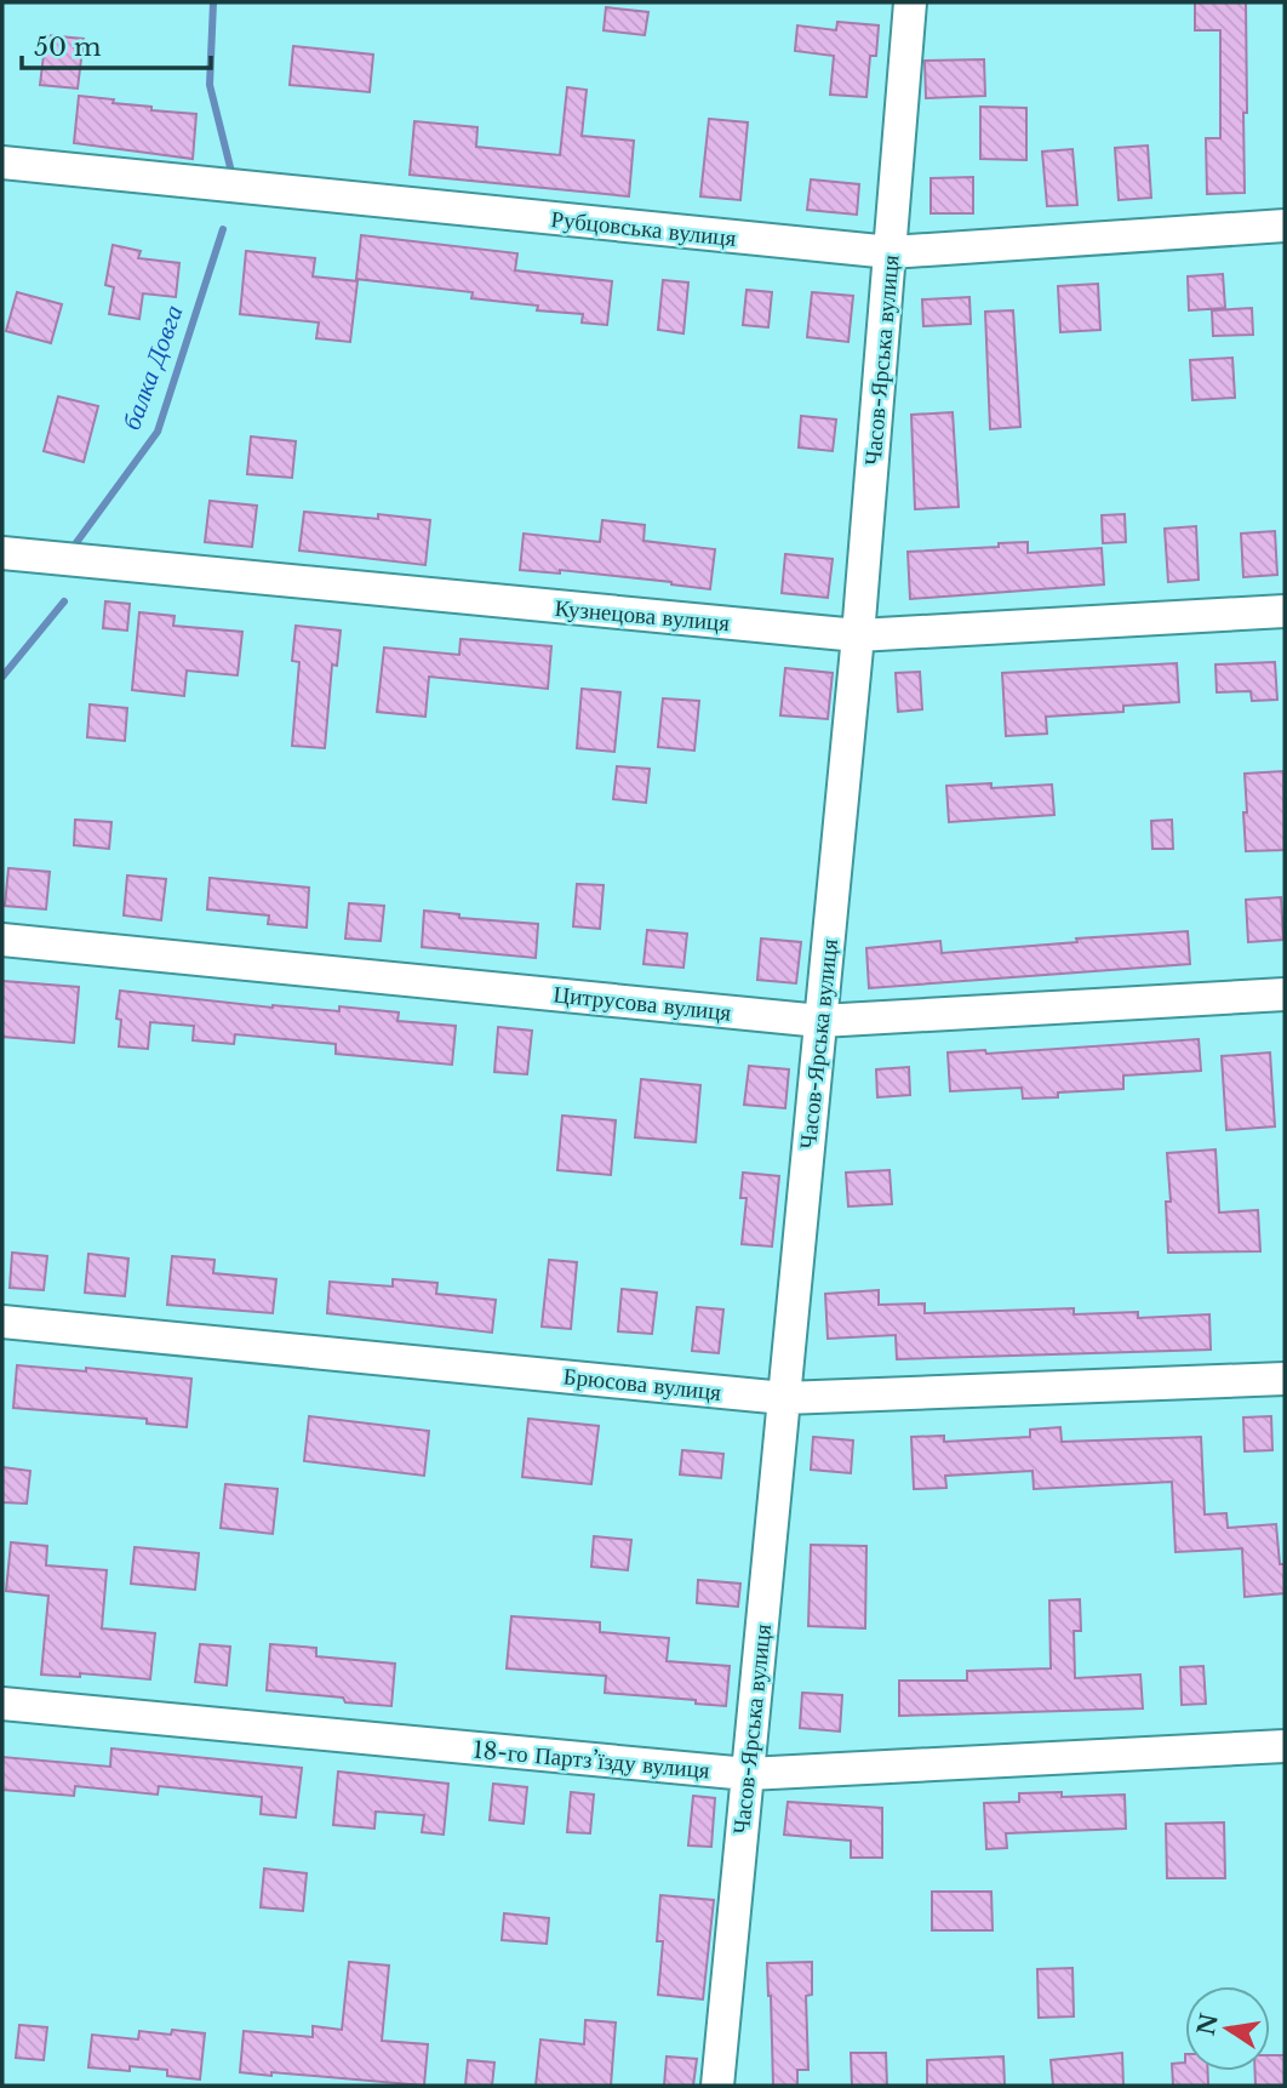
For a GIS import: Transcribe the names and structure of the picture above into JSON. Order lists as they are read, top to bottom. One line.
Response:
{"streets":{"street":["Рубцовська вулиця","Часов-Ярська вулиця","Кузнецова вулиця","Цитрусова вулиця","Брюсова вулиця","18-го Партз’їзду вулиця"]},"crossings":[["Рубцовська вулиця","Часов-Ярська вулиця"],["Часов-Ярська вулиця","Кузнецова вулиця"],["Часов-Ярська вулиця","Цитрусова вулиця"],["Часов-Ярська вулиця","Брюсова вулиця"],["Часов-Ярська вулиця","18-го Партз’їзду вулиця"]],"water":["балка Довга"],"scale_bar":"50 m","north":"left"}
